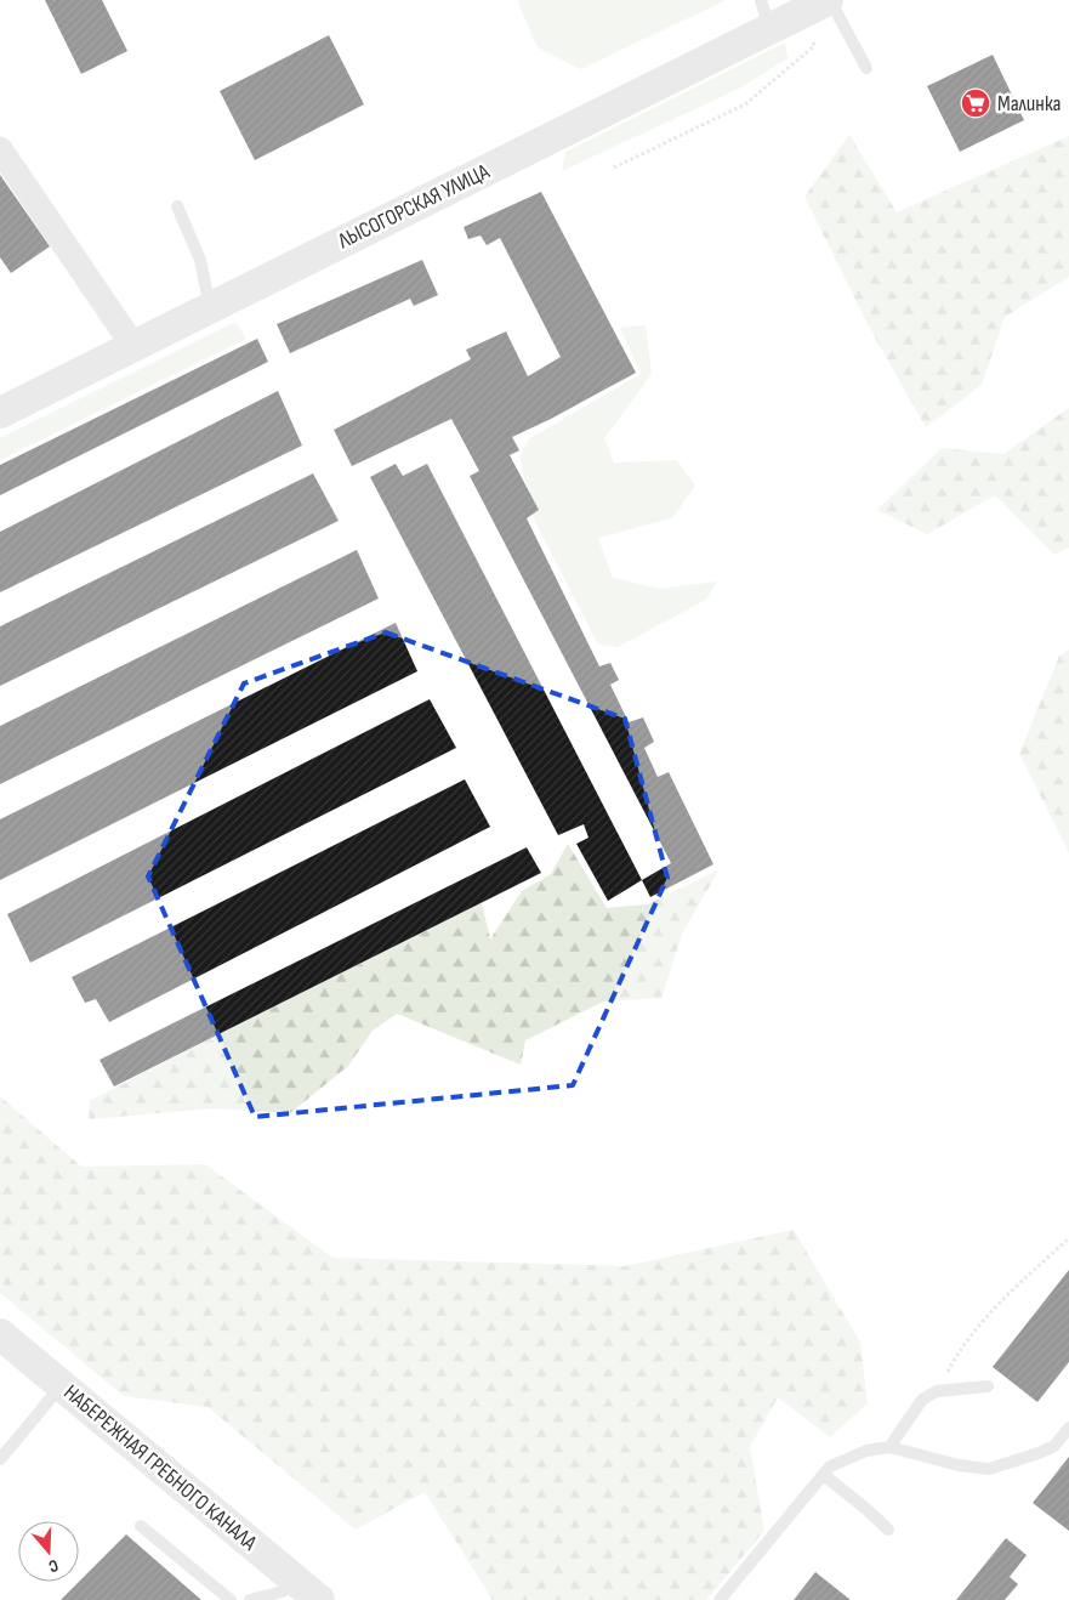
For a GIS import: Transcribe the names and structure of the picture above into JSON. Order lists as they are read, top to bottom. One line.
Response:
{"streets":{"street":["ЛЫСОГОРСКАЯ УЛИЦА","НАБЕРЕЖНАЯ ГРЕБНОГО КАНАЛА"]},"places":{"supermarket":["Малинка"]},"north":"bottom"}
